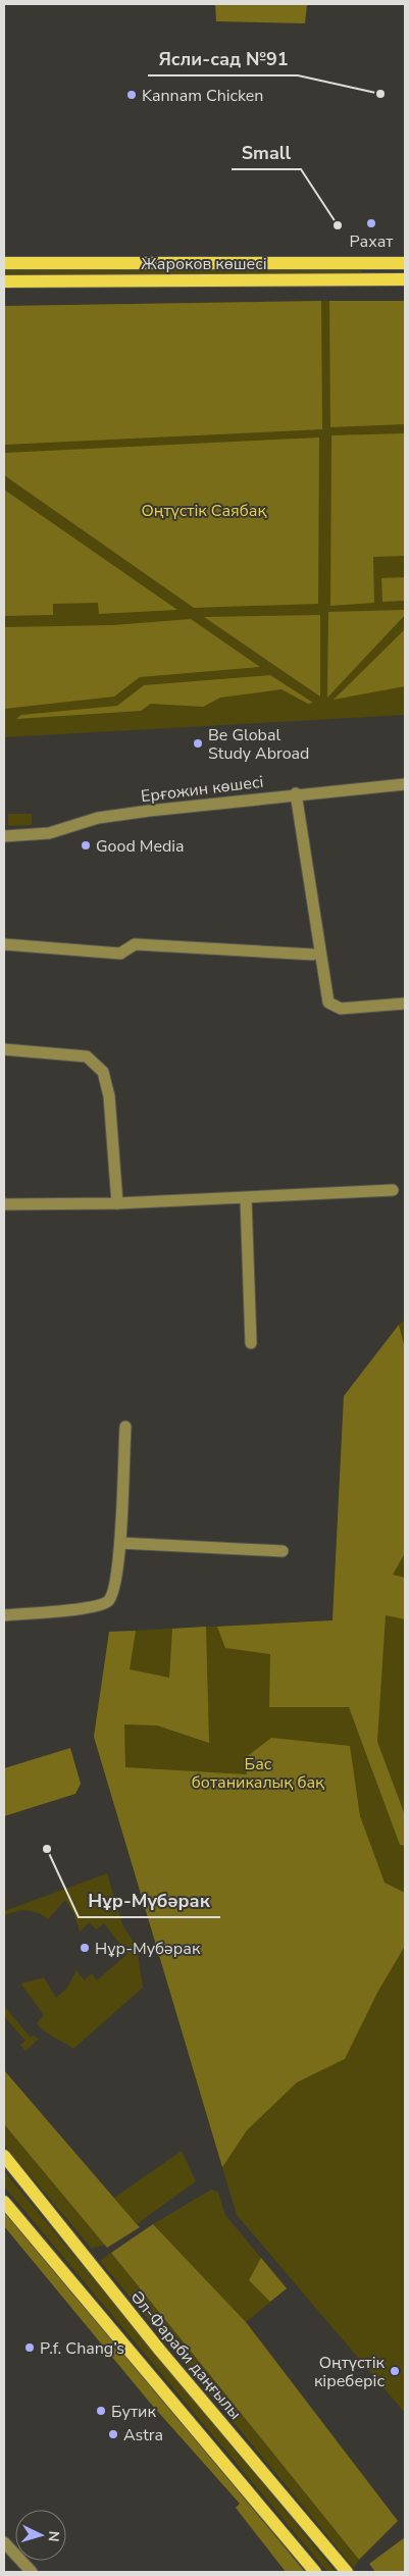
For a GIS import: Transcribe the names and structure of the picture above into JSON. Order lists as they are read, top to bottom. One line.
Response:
{"streets":{"main road":["Жароков көшесі","Әл-Фараби даңғылы"],"street":["Ерғожин көшесі"]},"parks":["Оңтүстік Саябақ","Бас ботаникалық бақ"],"places":["Ясли-сад №91","Kannam Chicken","Рахат","Small","Be Global Study Abroad","Good Media","Нұр-Мүбәрак","Нұр-Мубәрак","P.f. Chang’s","Оңтүстік кіреберіс","Бутик","Astra"],"north":"right"}
